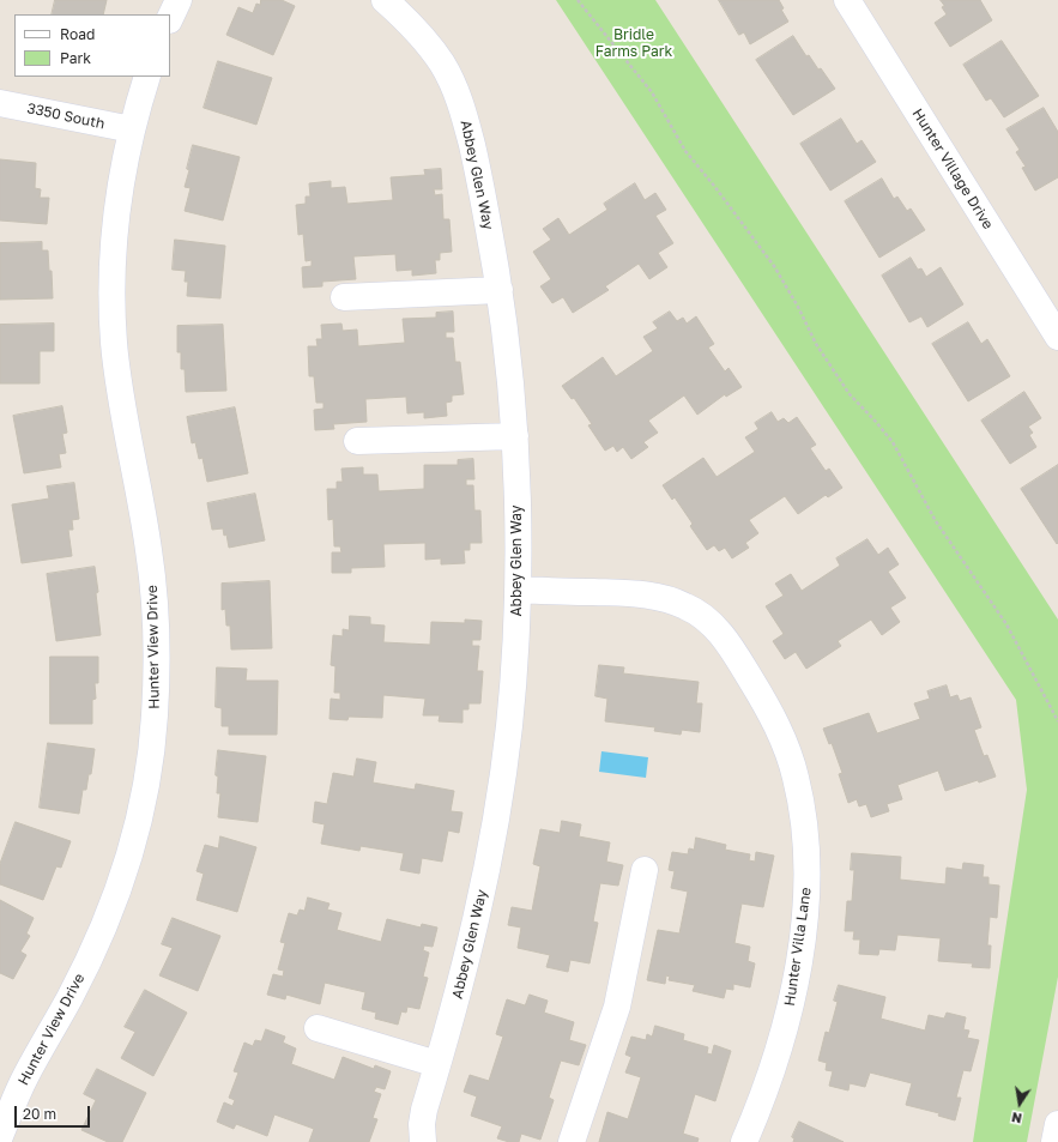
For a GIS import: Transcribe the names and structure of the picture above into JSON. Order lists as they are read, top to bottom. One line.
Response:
{"streets":{"street":["3350 South","Hunter Village Drive","Abbey Glen Way","Hunter View Drive","Hunter Villa Lane"]},"crossings":[["3350 South","Hunter View Drive"],["Abbey Glen Way","Hunter Villa Lane"]],"parks":["Bridle Farms Park"],"legend":["Road","Park"],"scale_bar":"20 m","north":"bottom"}
